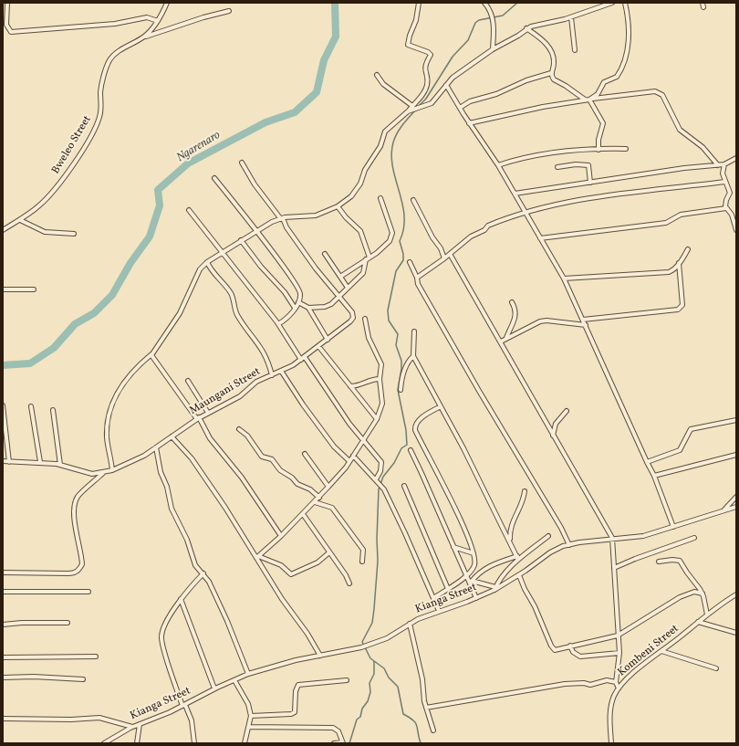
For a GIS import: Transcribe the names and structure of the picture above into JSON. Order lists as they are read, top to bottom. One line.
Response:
{"streets":{"street":["Bweleo Street","Maungani Street","Kianga Street","Kombeni Street"]},"water":["Ngarenaro"]}
